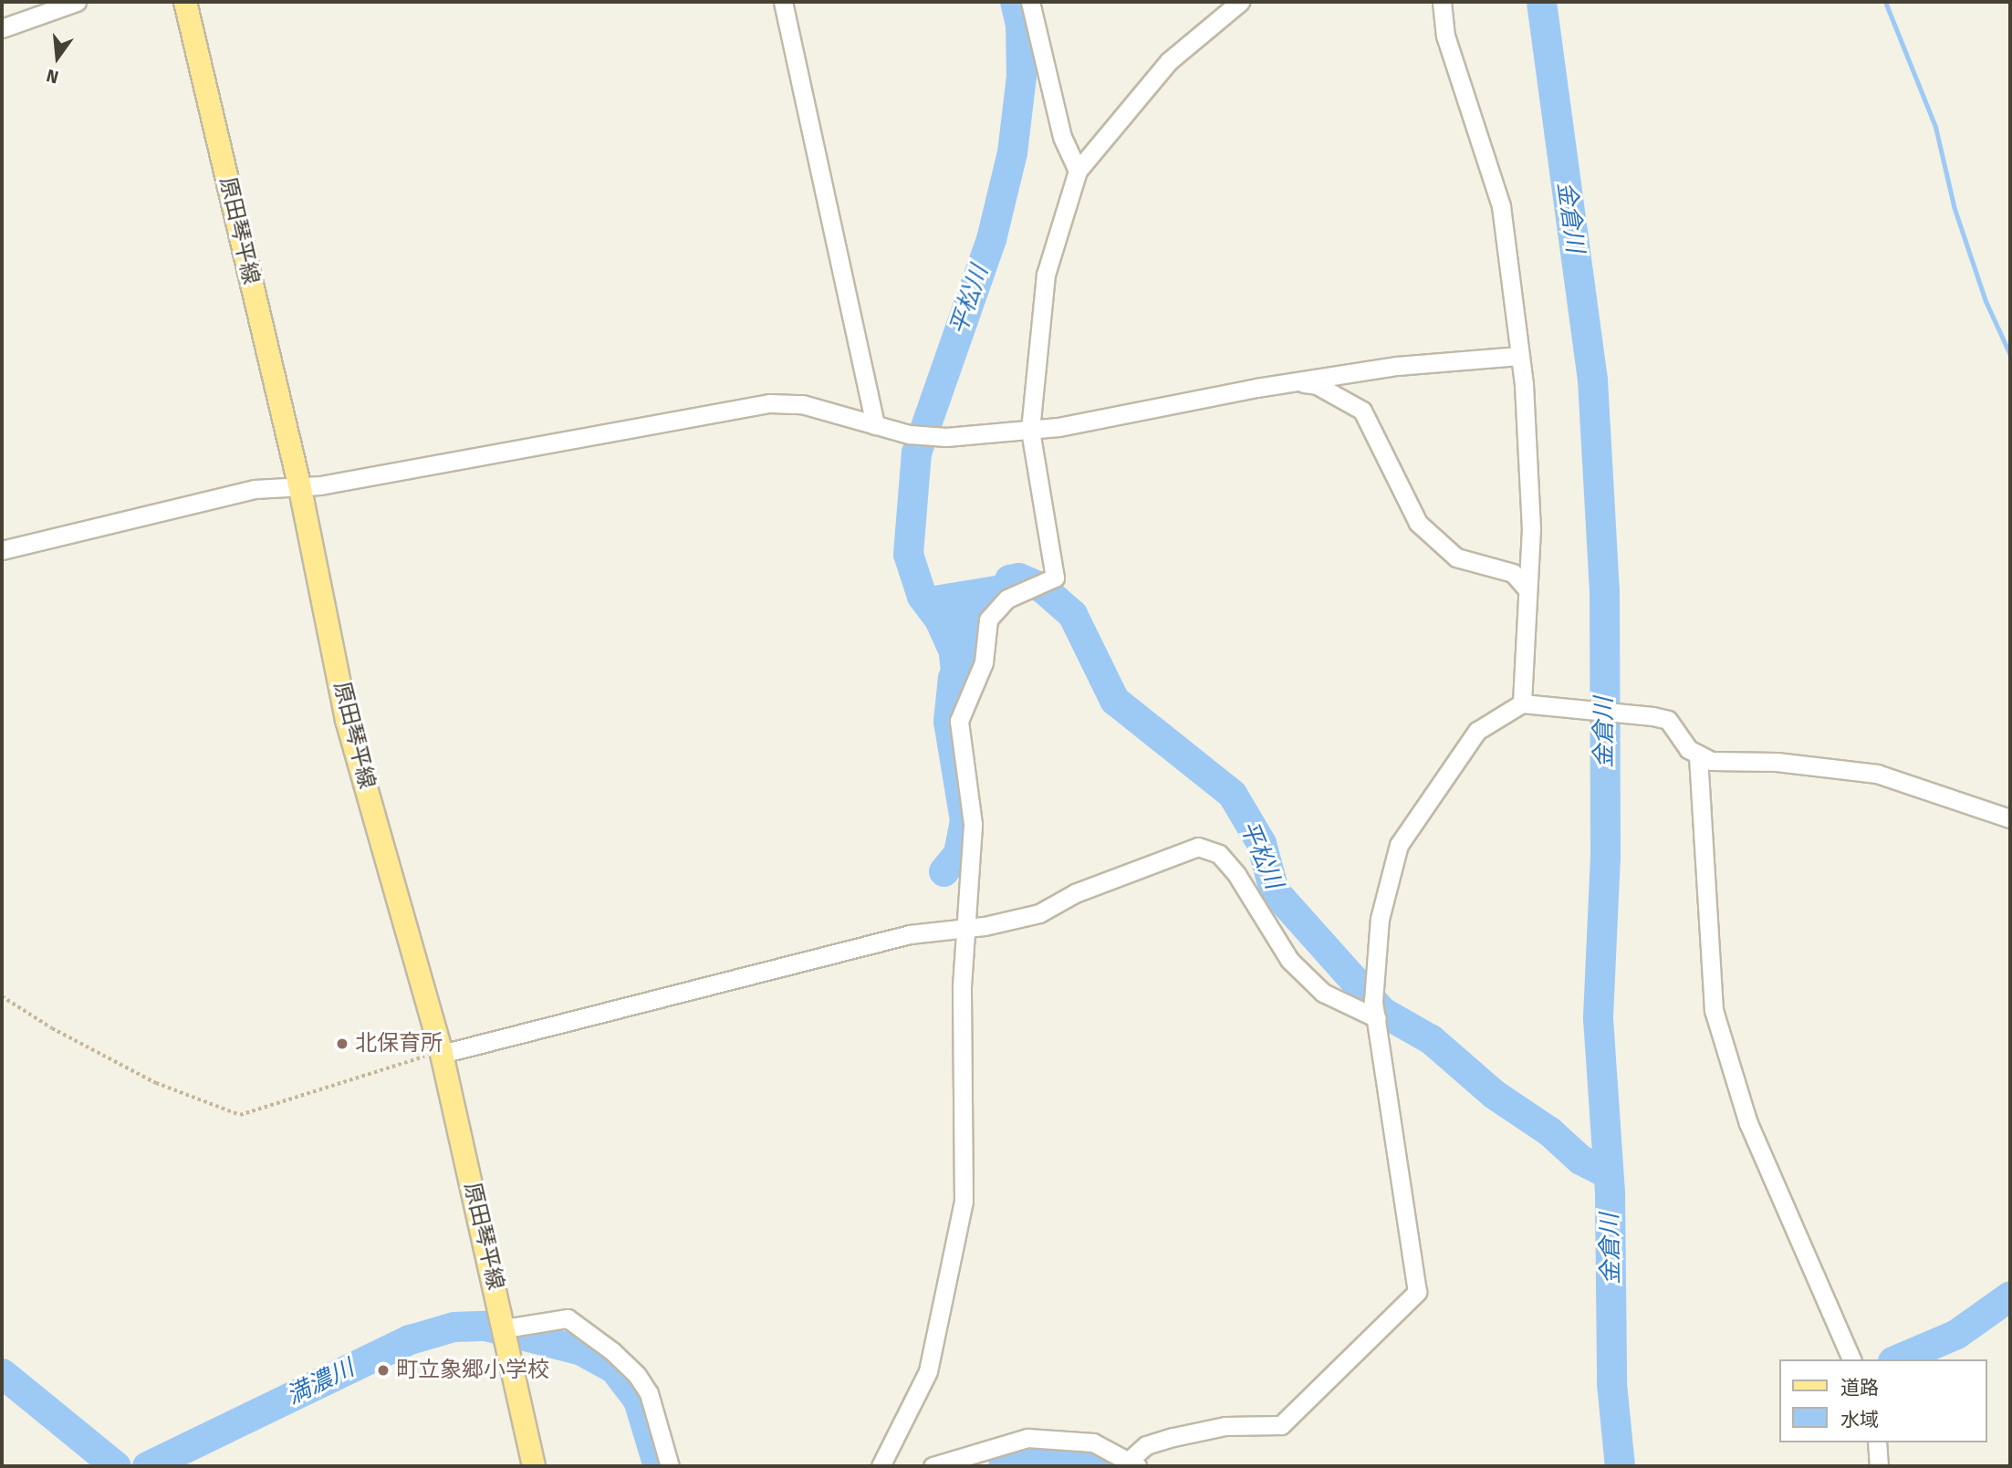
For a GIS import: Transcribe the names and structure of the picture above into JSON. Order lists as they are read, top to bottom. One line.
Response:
{"streets":{"main road":["原田琴平線"]},"water":["金倉川","平松川","満濃川"],"places":["北保育所","町立象郷小学校"],"legend":["道路","水域"],"north":"bottom"}
